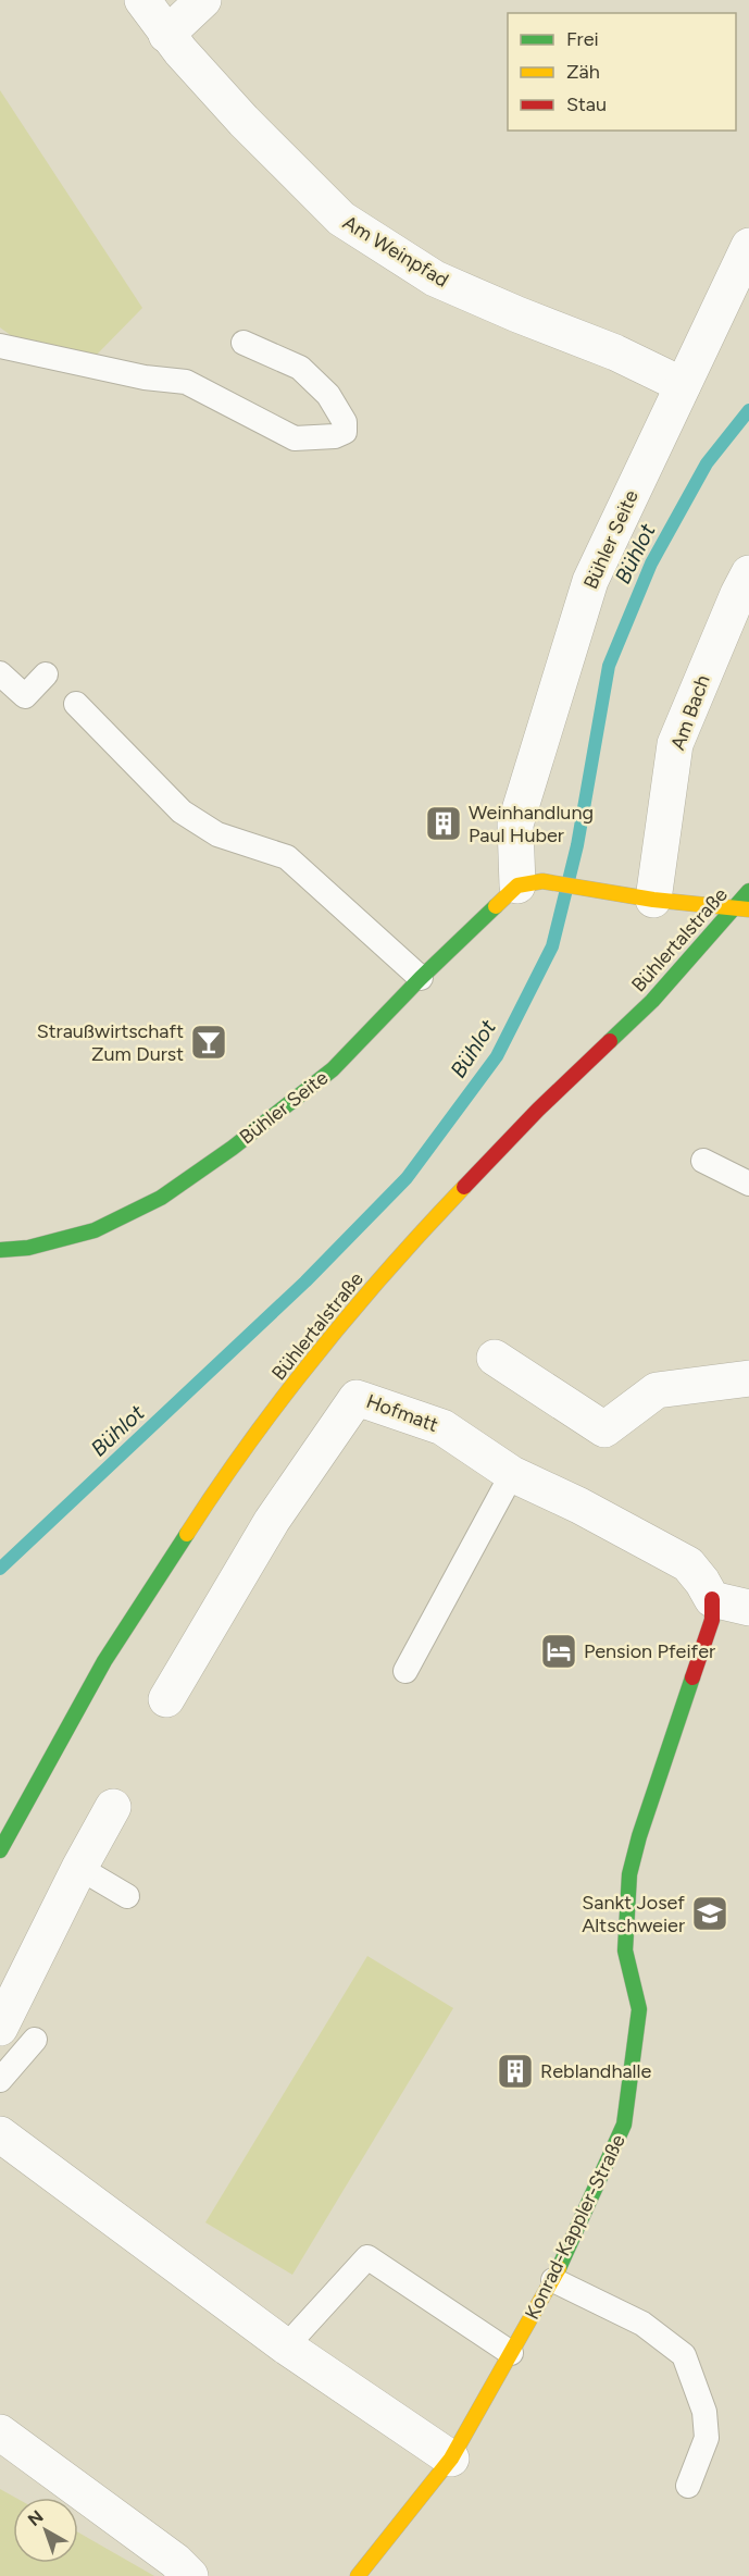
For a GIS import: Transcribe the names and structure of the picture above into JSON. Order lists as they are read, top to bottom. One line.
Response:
{"streets":{"street":["Am Weinpfad","Bühler Seite","Am Bach","Bühlertalstraße","Hofmatt","Konrad-Kappler-Straße"]},"crossings":[["Am Weinpfad","Bühler Seite"],["Hofmatt","Konrad-Kappler-Straße"]],"water":["Bühlot"],"places":{"building":["Weinhandlung Paul Huber","Reblandhalle"],"bar":["Straußwirtschaft Zum Durst"],"hotel":["Pension Pfeifer"],"school or university":["Sankt Josef Altschweier"]},"legend":["Frei","Zäh","Stau"],"north":"top left"}
